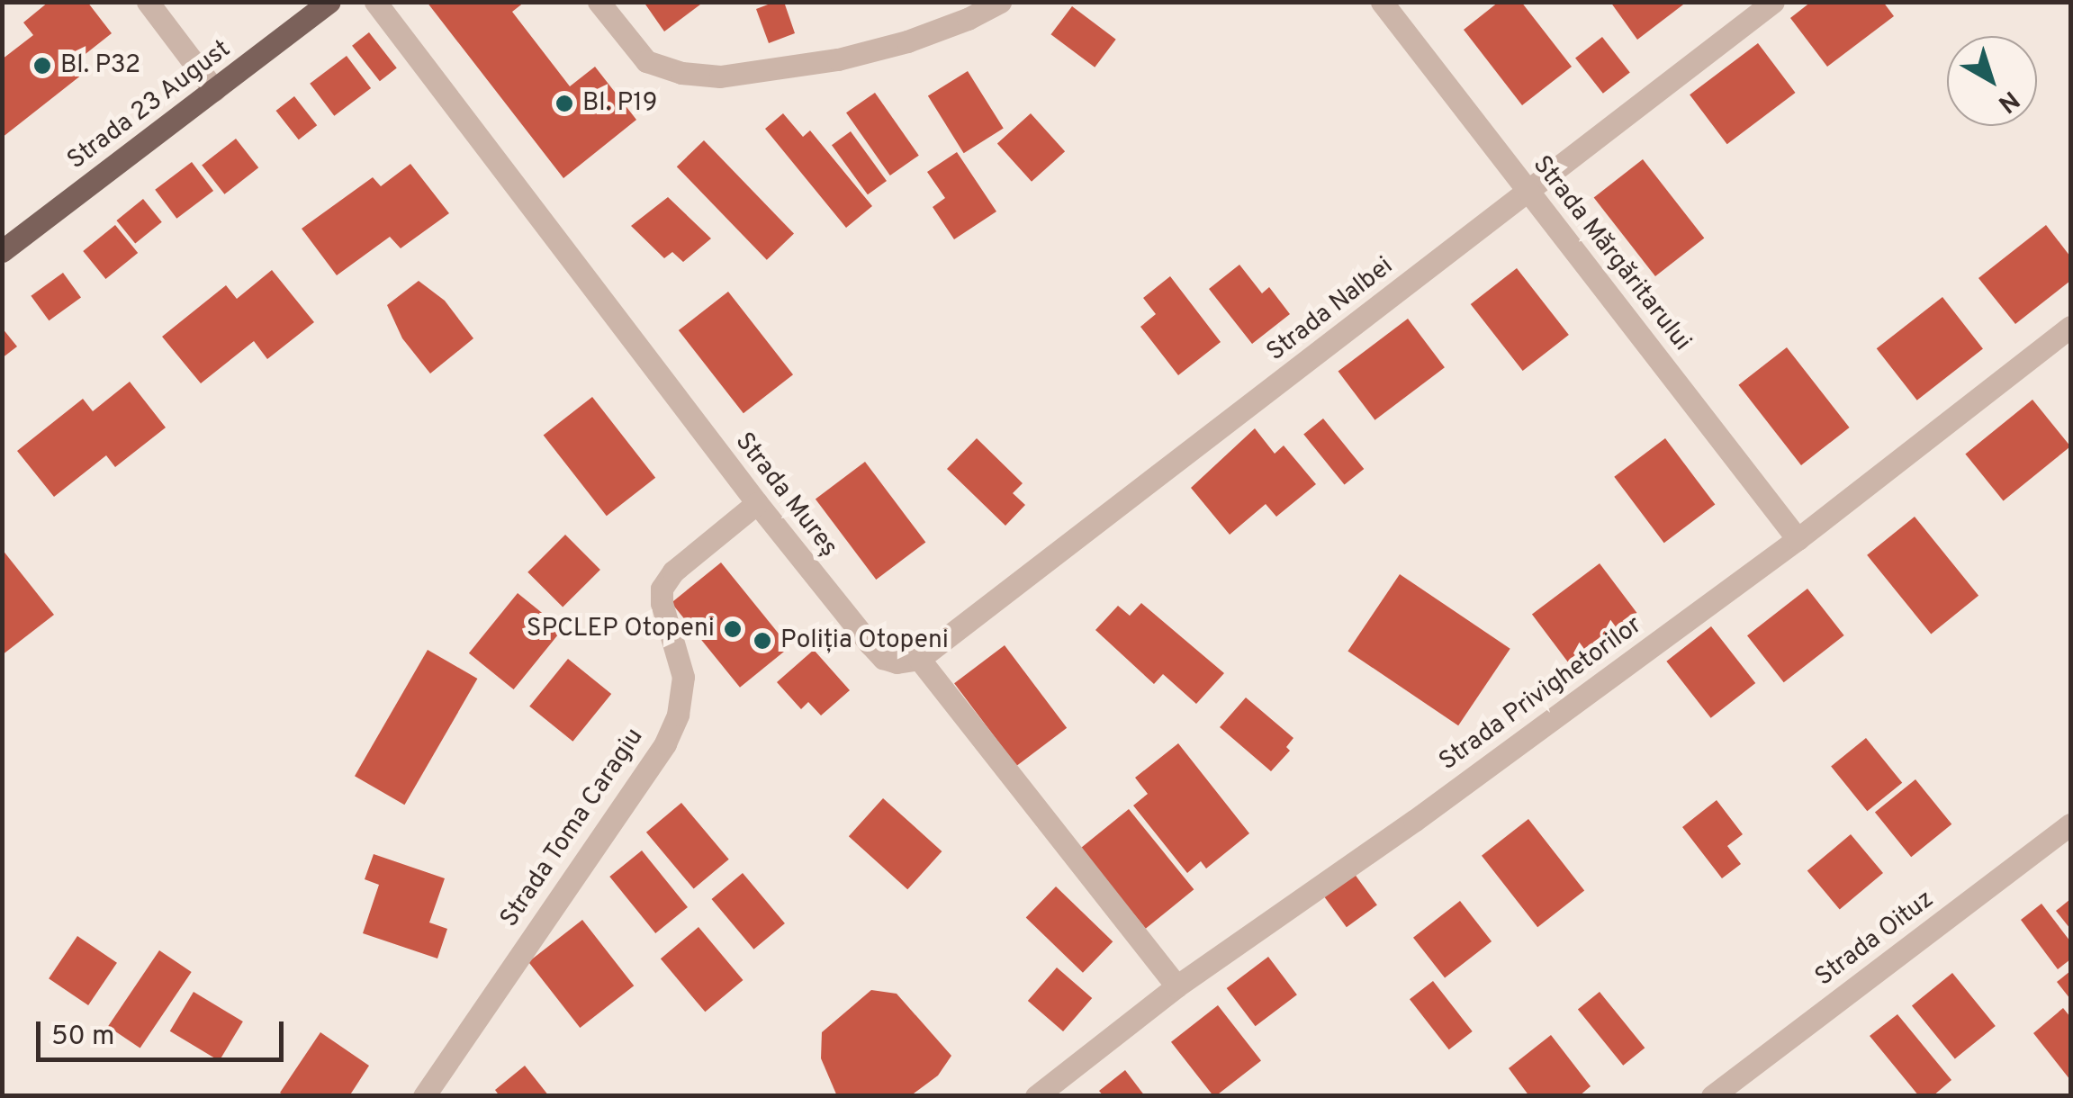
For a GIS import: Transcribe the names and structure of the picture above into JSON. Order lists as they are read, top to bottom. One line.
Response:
{"streets":{"main road":["Strada 23 August"],"street":["Strada Mărgăritarului","Strada Nalbei","Strada Mureș","Strada Privighetorilor","Strada Toma Caragiu","Strada Oituz"]},"crossings":[["Strada Mărgăritarului","Strada Nalbei"],["Strada Mărgăritarului","Strada Privighetorilor"],["Strada Nalbei","Strada Mureș"],["Strada Mureș","Strada Toma Caragiu"]],"places":["Bl. P32","Bl. P19","SPCLEP Otopeni","Poliția Otopeni"],"scale_bar":"50 m","north":"bottom right"}
